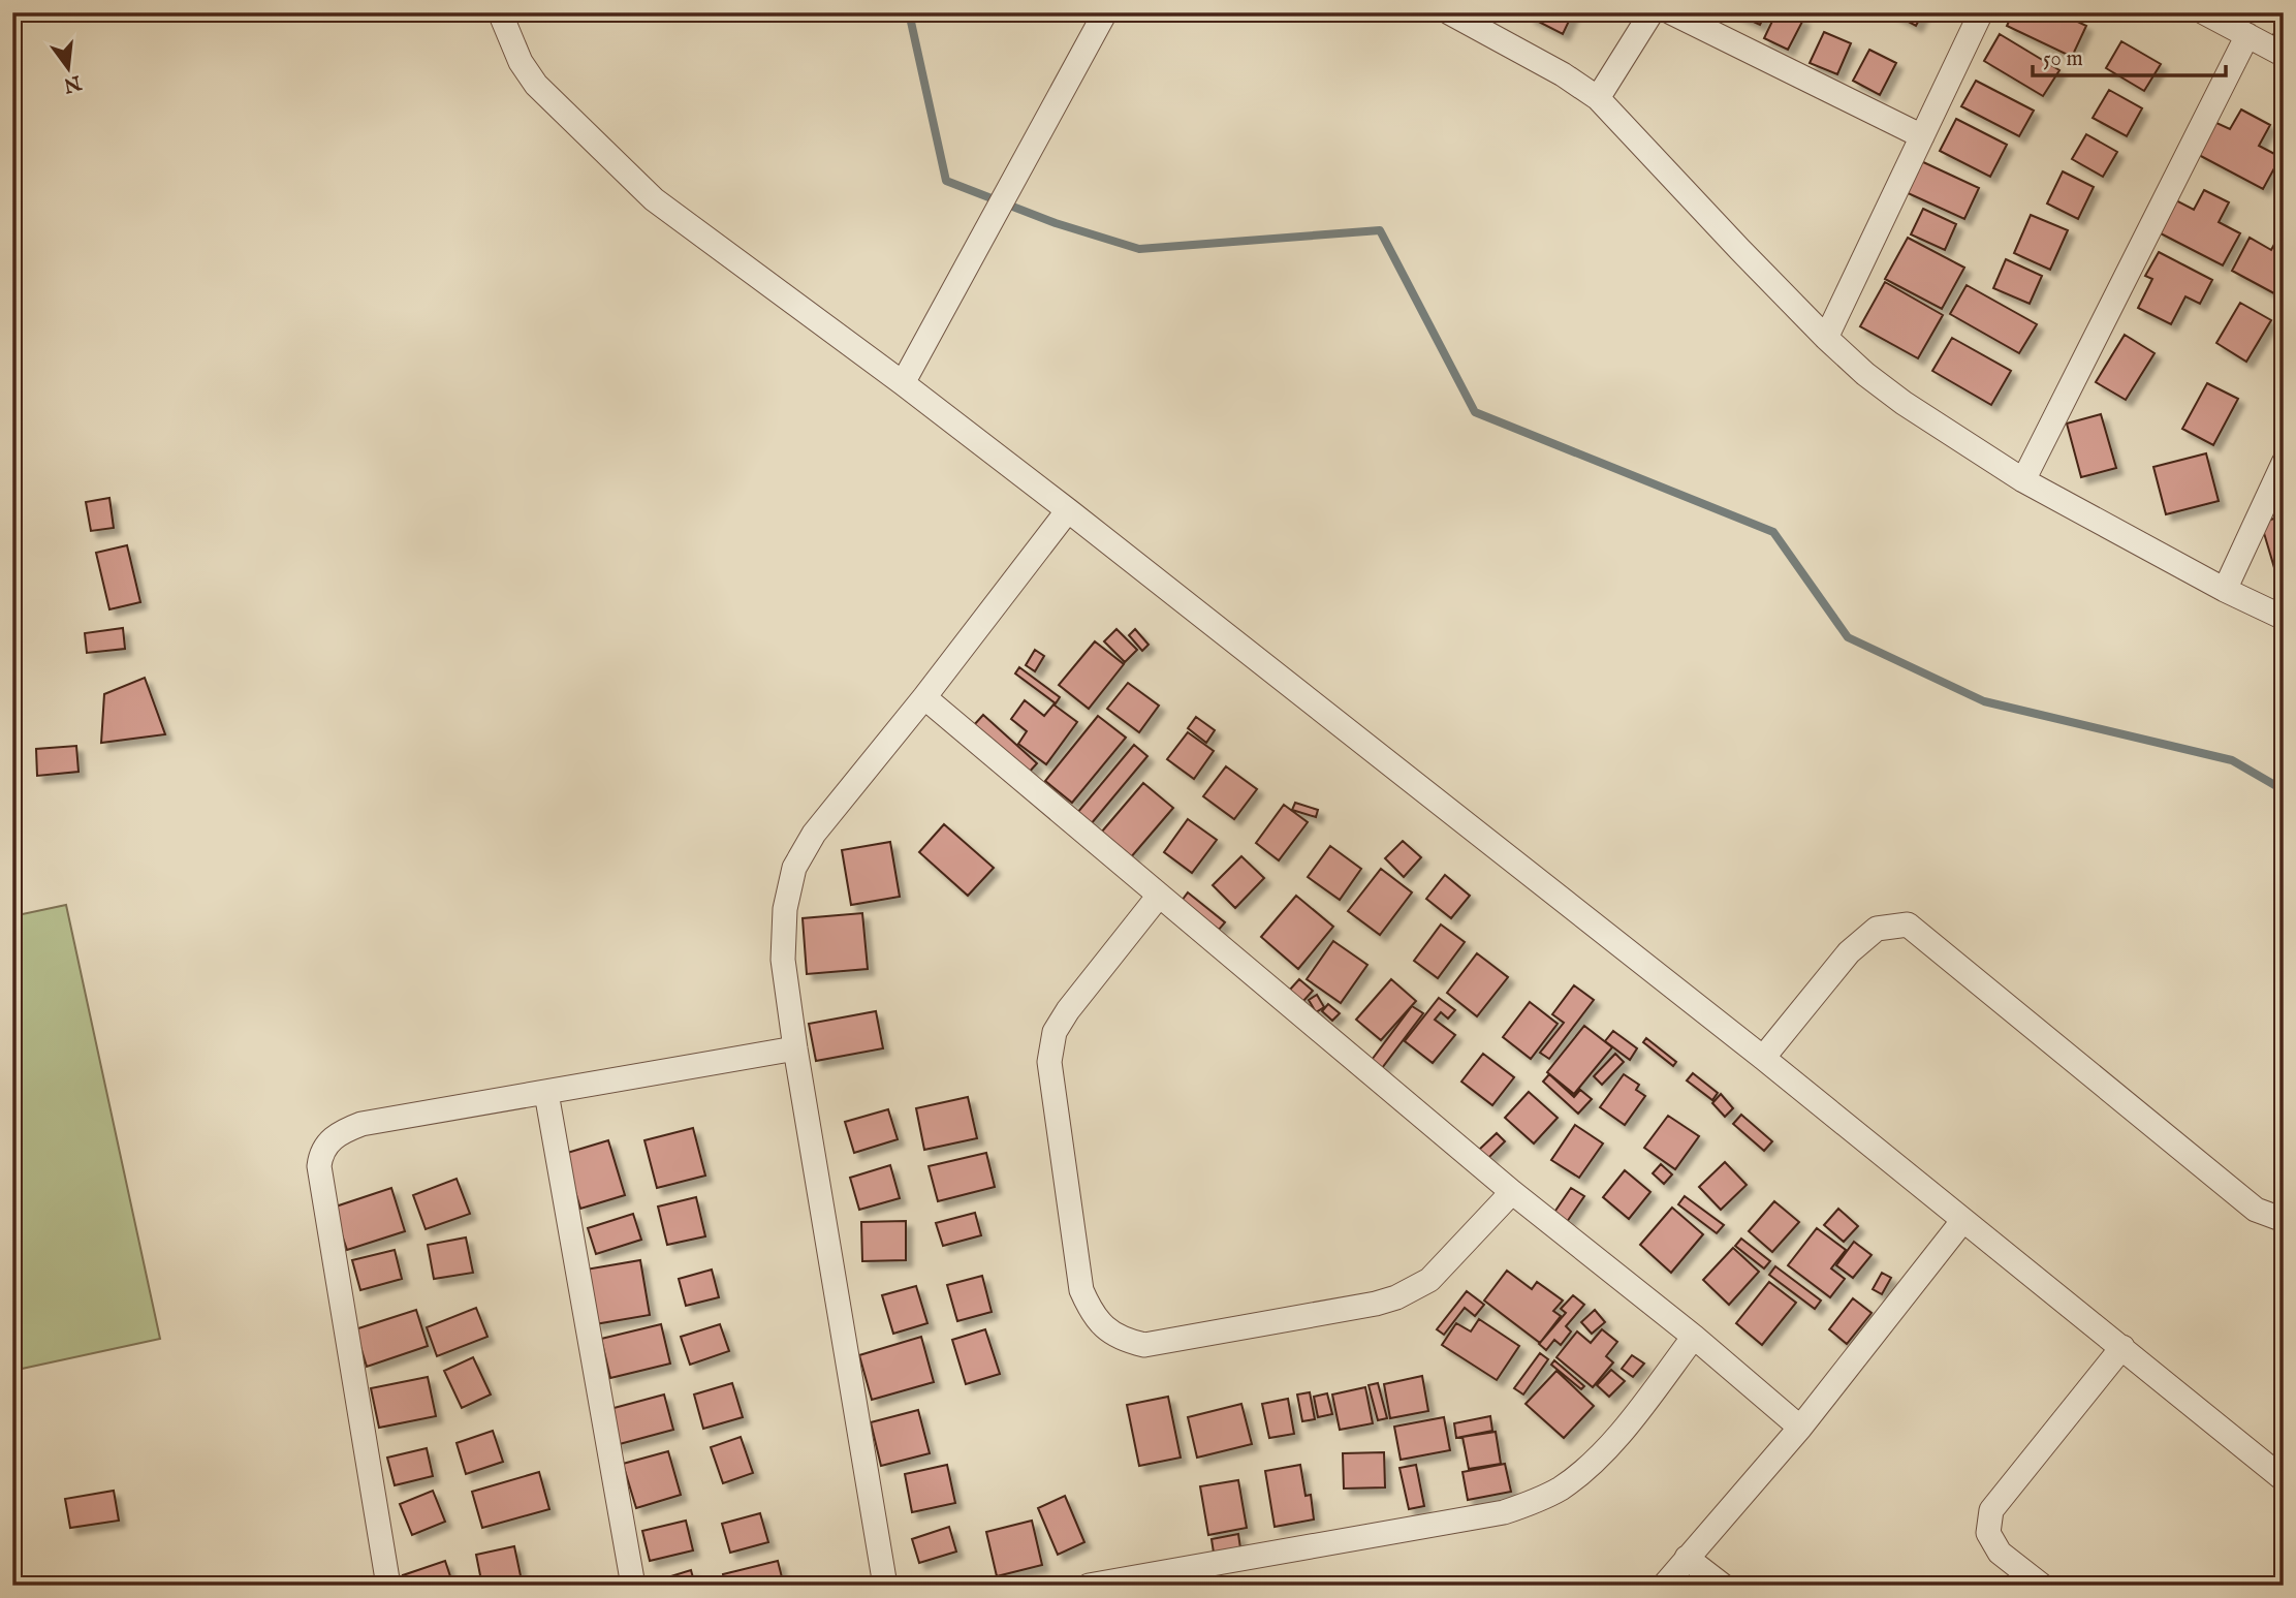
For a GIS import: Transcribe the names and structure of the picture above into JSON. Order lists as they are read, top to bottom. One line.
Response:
{"scale_bar":"50 m","north":"bottom"}
